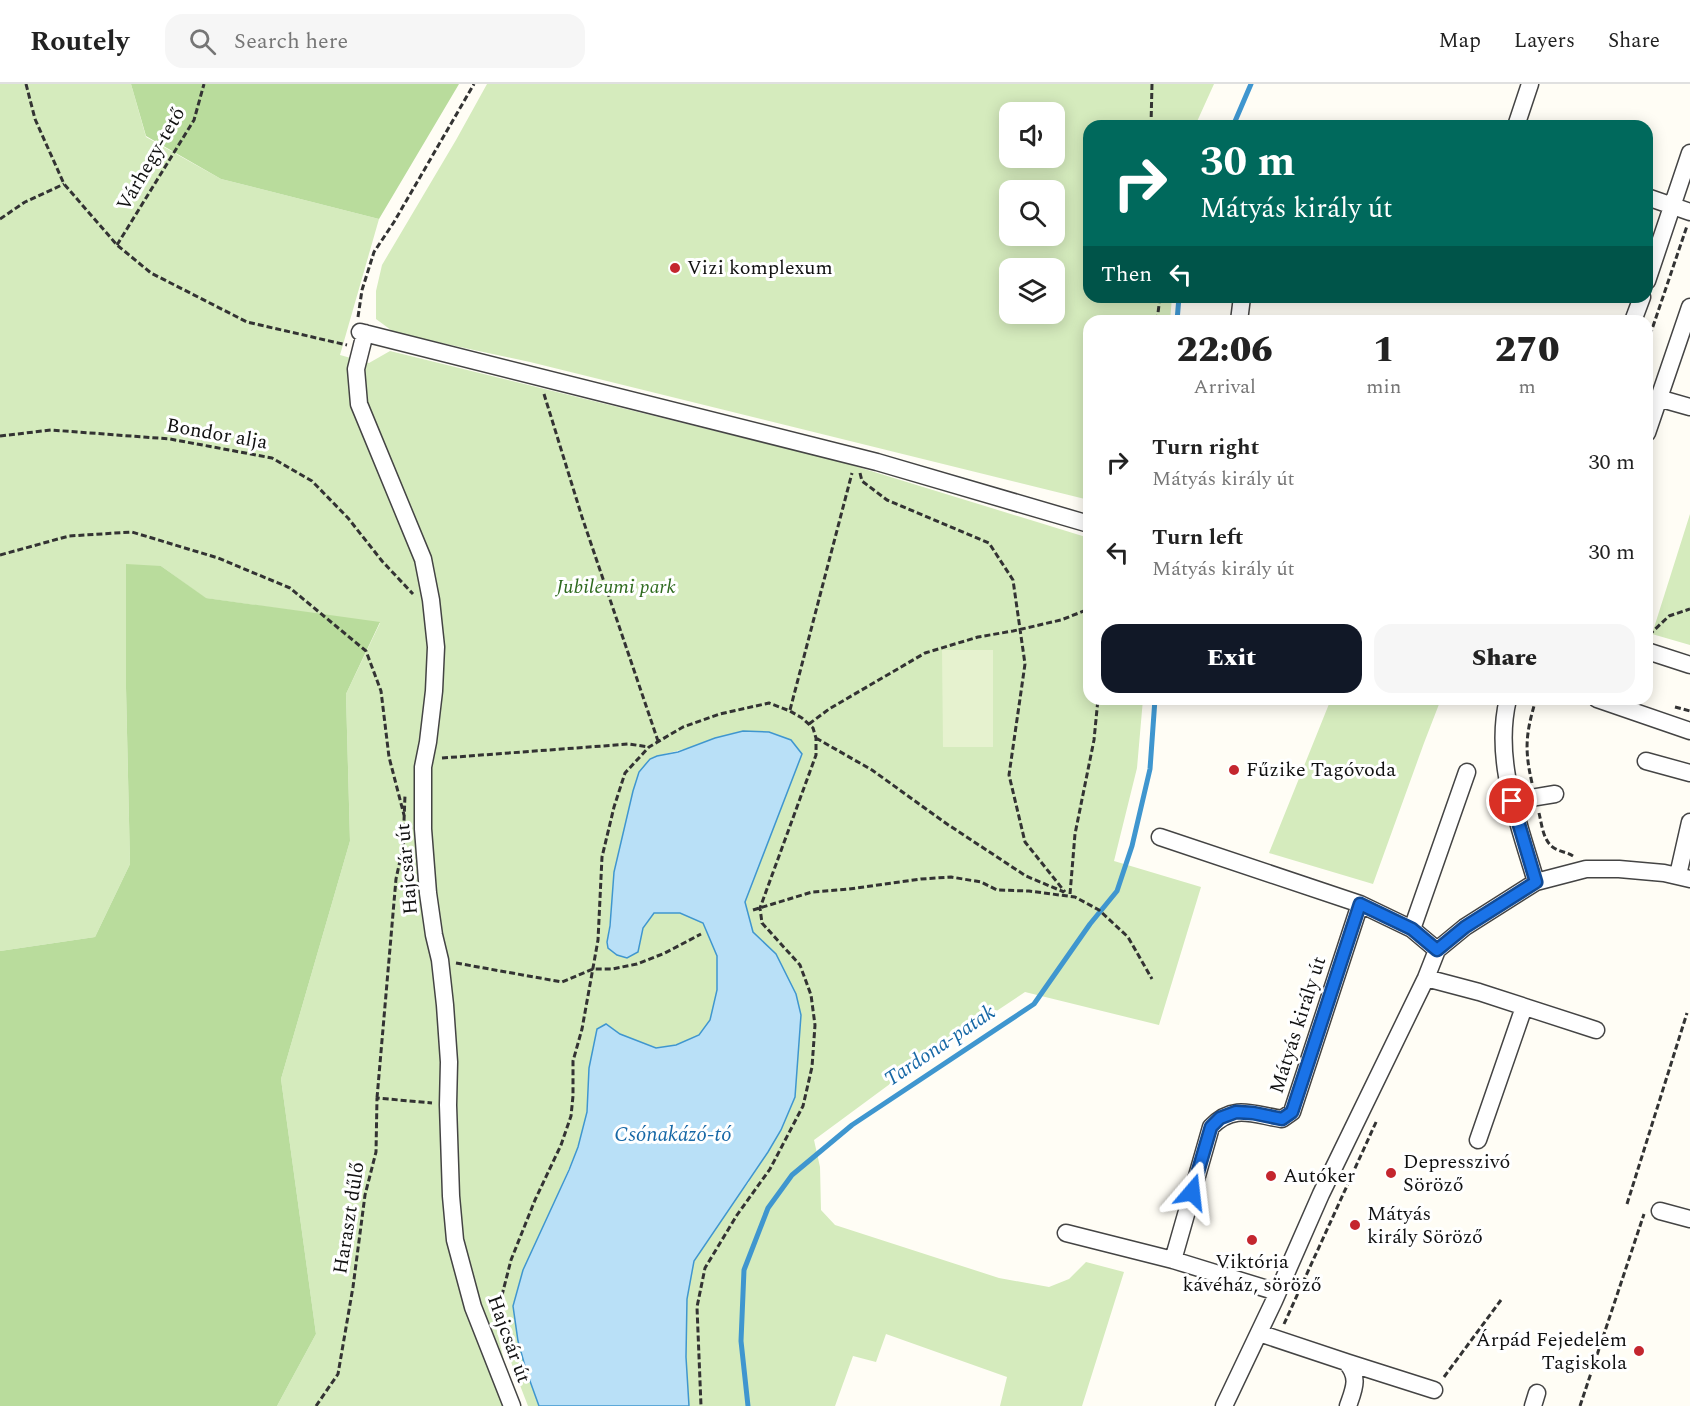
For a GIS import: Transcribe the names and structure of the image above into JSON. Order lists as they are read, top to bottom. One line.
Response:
{"streets":{"street":["Hajcsár út","Mátyás király út"],"path":["Várhegy-tető","Bondor alja","Haraszt dűlő"]},"crossings":[["Bondor alja","Hajcsár út"]],"water":["Tardona-patak","Csónakázó-tó"],"parks":["Jubileumi park"],"places":["Vizi komplexum","Fűzike Tagóvoda","Depresszivó Söröző","Autóker","Mátyás király Söröző","Viktória kávéház, söröző","Árpád Fejedelem Tagiskola"],"page":{"header":"Routely","search":"Search here","nav":["Map","Layers","Share"],"turn":["30 m","Mátyás király út"],"then":"Then","eta":["22:06","Arrival","1","min","270","m"],"list":[{"name":"Turn right","note":"Mátyás király út","value":"30 m"},{"name":"Turn left","note":"Mátyás király út","value":"30 m"}],"buttons":["Exit","Share"]}}
